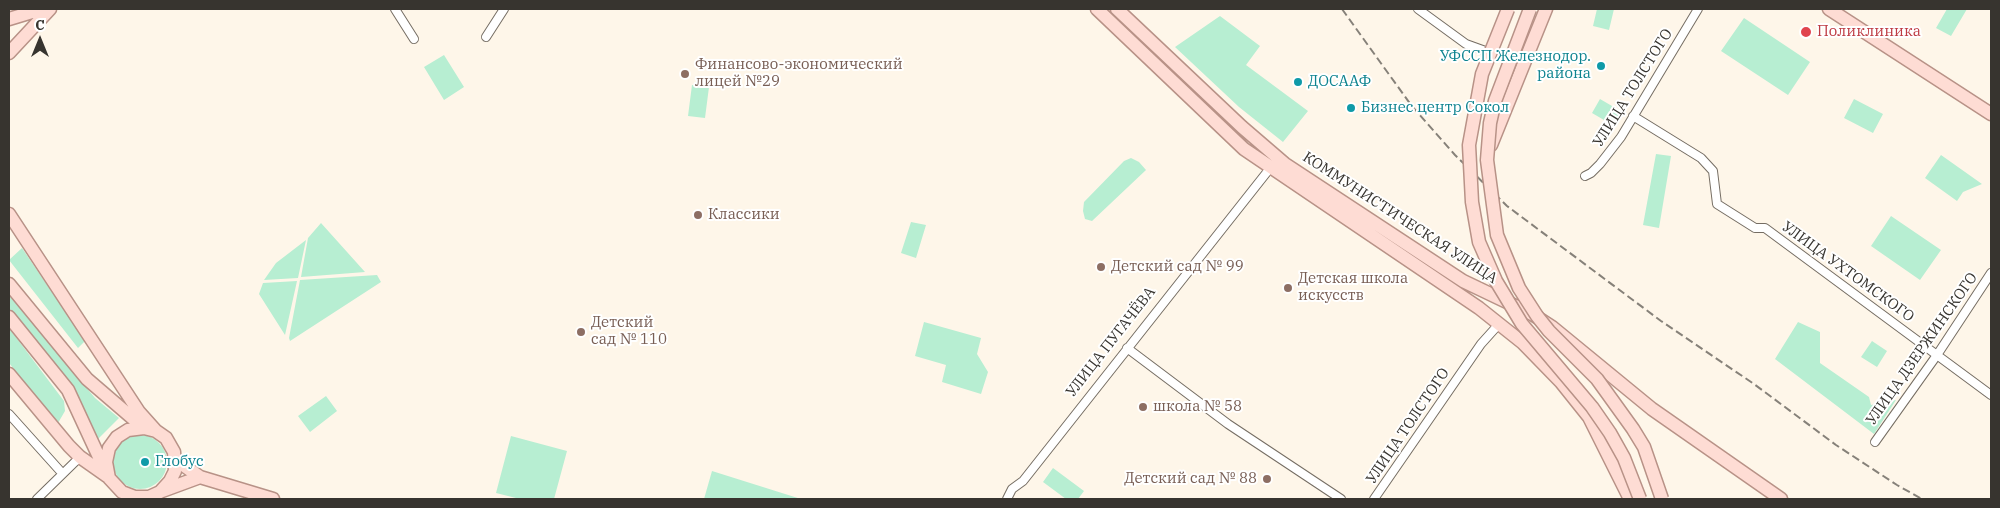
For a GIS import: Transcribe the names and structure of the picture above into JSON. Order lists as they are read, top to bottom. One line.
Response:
{"streets":{"main road":["КОММУНИСТИЧЕСКАЯ УЛИЦА"],"street":["УЛИЦА ТОЛСТОГО","УЛИЦА УХТОМСКОГО","УЛИЦА ПУГАЧЁВА","УЛИЦА ДЗЕРЖИНСКОГО"]},"crossings":[["УЛИЦА ТОЛСТОГО","КОММУНИСТИЧЕСКАЯ УЛИЦА"],["УЛИЦА ТОЛСТОГО","УЛИЦА УХТОМСКОГО"],["КОММУНИСТИЧЕСКАЯ УЛИЦА","УЛИЦА ПУГАЧЁВА"],["УЛИЦА УХТОМСКОГО","УЛИЦА ДЗЕРЖИНСКОГО"]],"places":["Поликлиника","УФССП Железнодор. района","Финансово-экономический лицей №29","ДОСААФ","Бизнес центр Сокол","Классики","Детский сад № 99","Детская школа искусств","Детский сад № 110","школа № 58","Глобус","Детский сад № 88"],"north":"top"}
